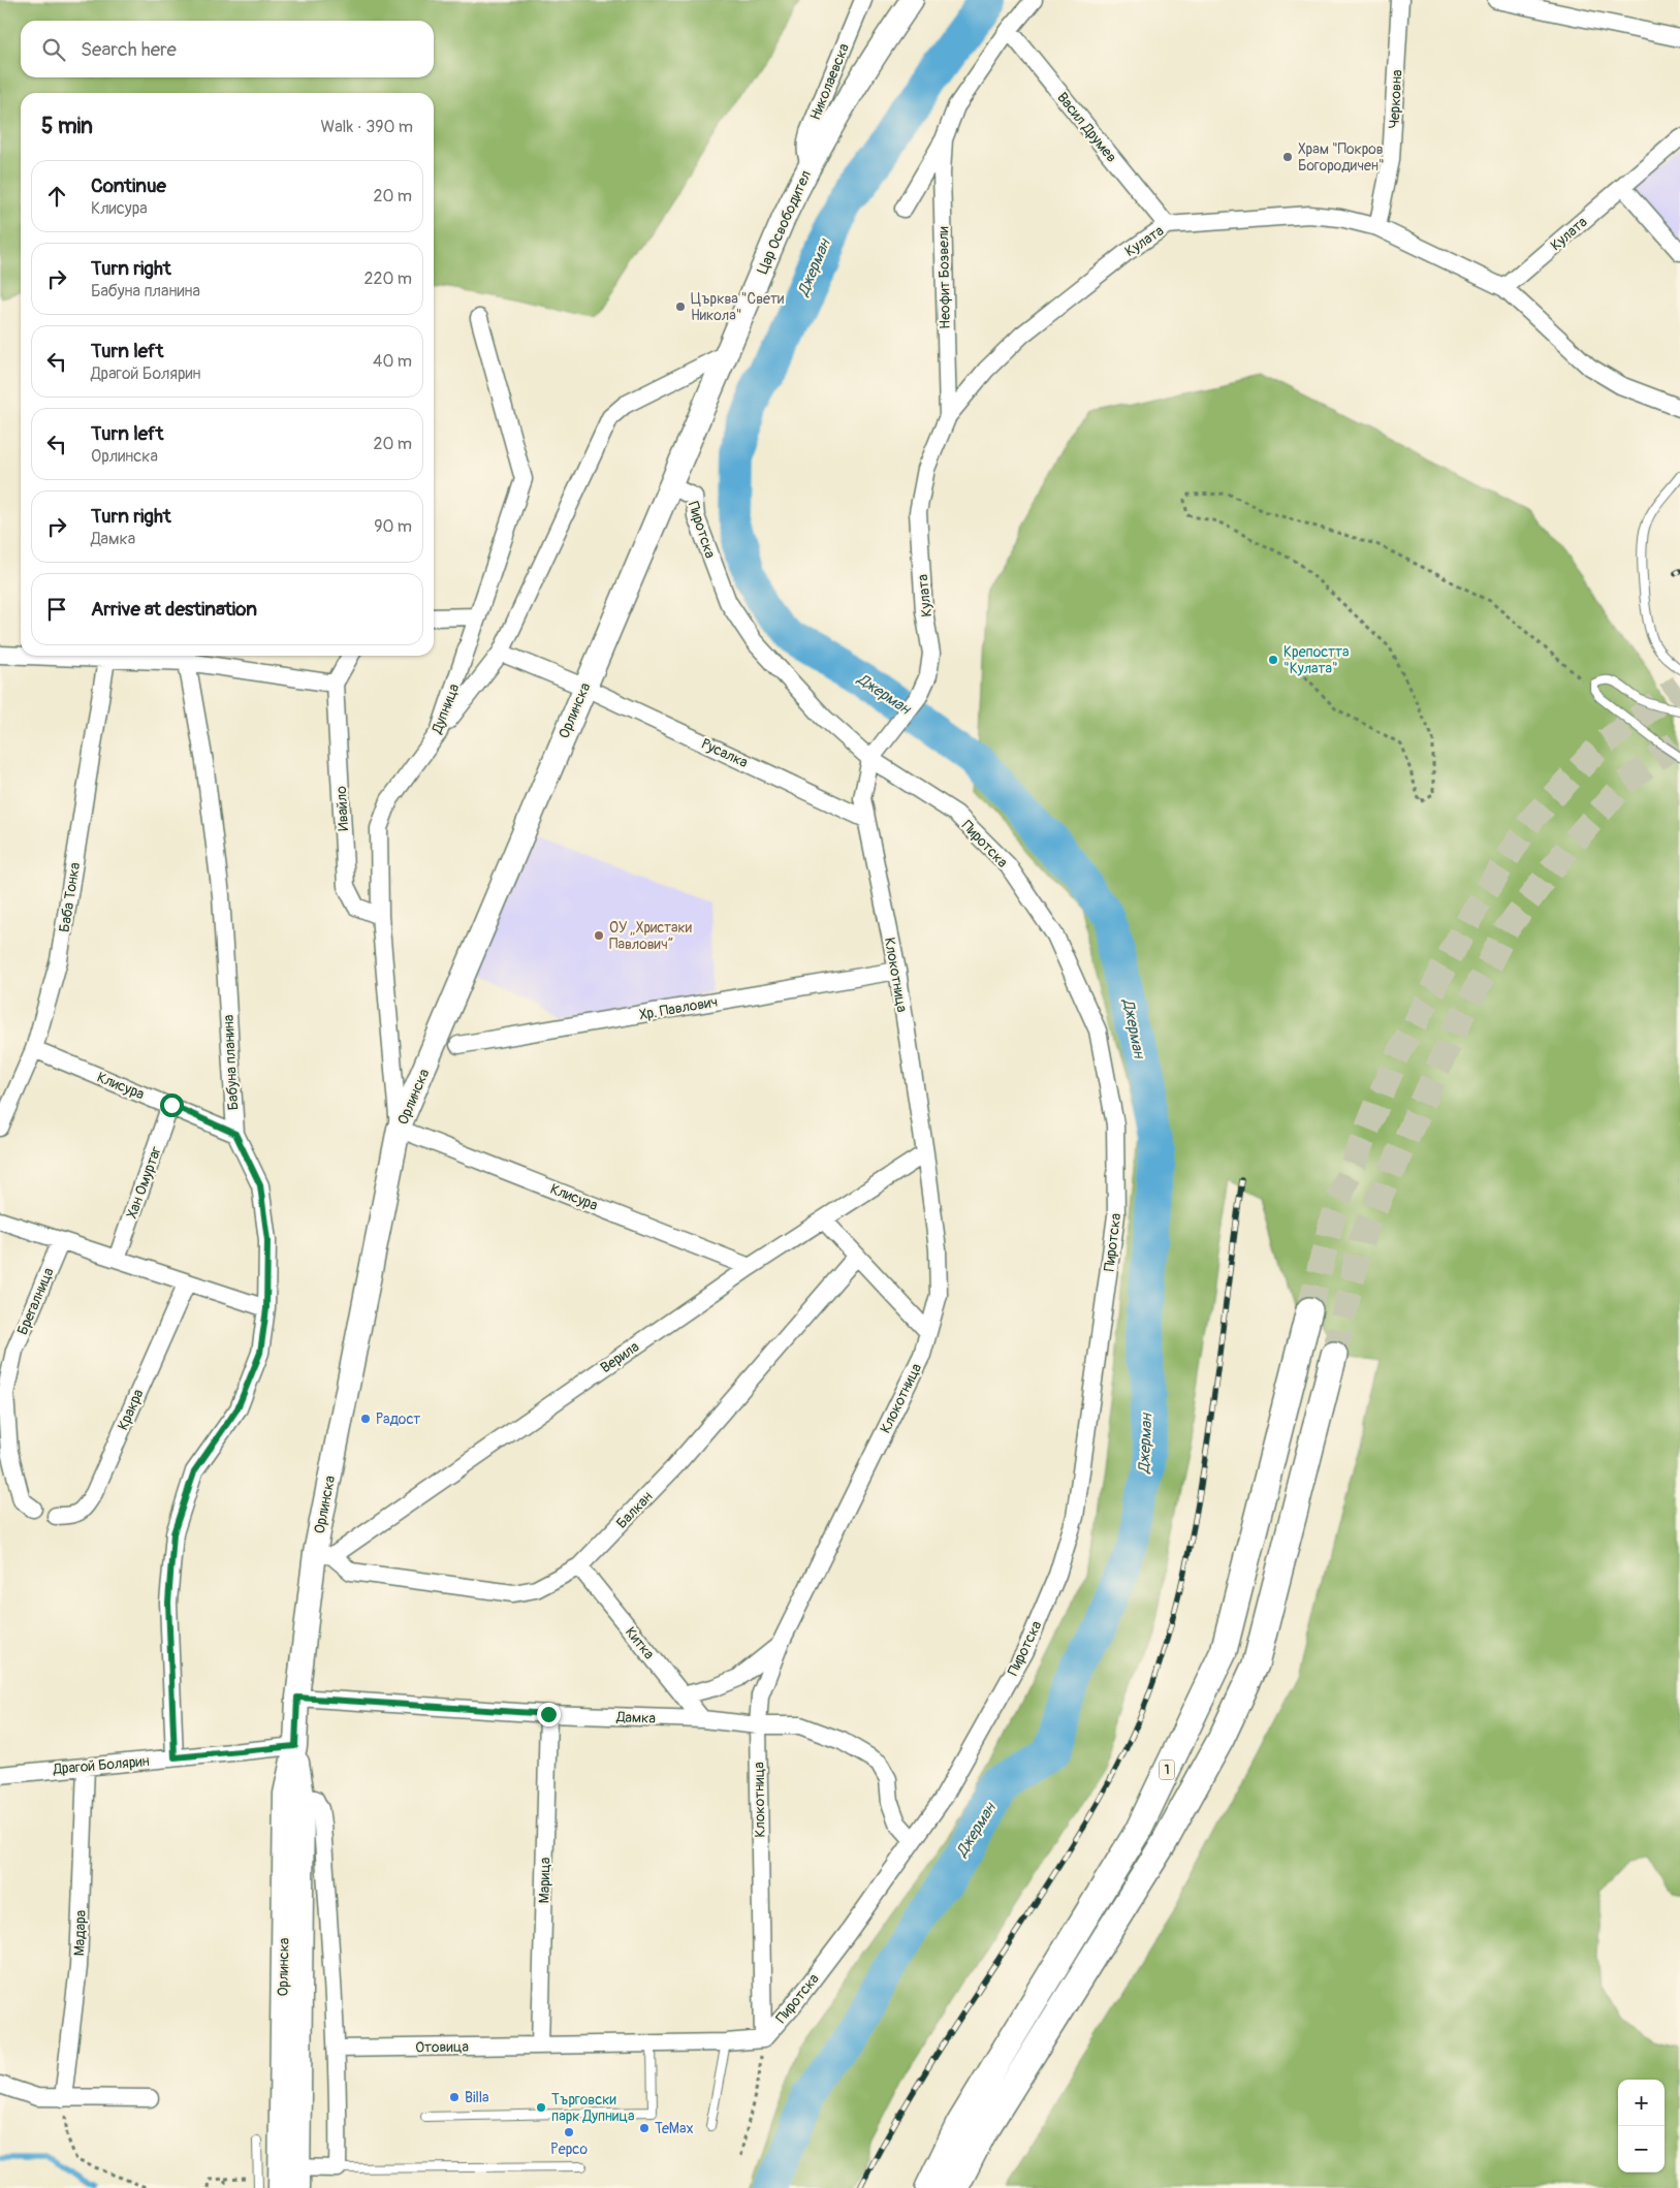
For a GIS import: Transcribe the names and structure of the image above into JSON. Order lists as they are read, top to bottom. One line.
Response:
{"streets":{"main road":["1"],"street":["Николаевска","Черковна","Васил Друмев","Цар Освободител","Кулата","Неофит Бозвели","Пиротска","Дупница","Орлинска","Русалка","Ивайло","Баба Тонка","Клокотница","Хр. Павлович","Бабуна планина","Клисура","Хан Омуртаг","Брегалница","Верила","Кракра","Балкан","Китка","Дамка","Драгой Болярин","Марица","Мадара","Отовица"]},"crossings":[["Николаевска","Цар Освободител"],["Черковна","Кулата"],["Васил Друмев","Кулата"],["Цар Освободител","Пиротска"],["Цар Освободител","Орлинска"],["Кулата","Неофит Бозвели"],["Кулата","Клокотница"],["Пиротска","Орлинска"],["Пиротска","Клокотница"],["Пиротска","Дамка"],["Дупница","Орлинска"],["Дупница","Ивайло"],["Дупница","Клисура"],["Орлинска","Русалка"],["Орлинска","Клисура"],["Орлинска","Верила"],["Орлинска","Балкан"],["Орлинска","Дамка"],["Орлинска","Драгой Болярин"],["Русалка","Клокотница"],["Баба Тонка","Клисура"],["Клокотница","Хр. Павлович"],["Клокотница","Верила"],["Клокотница","Дамка"],["Бабуна планина","Клисура"],["Бабуна планина","Драгой Болярин"],["Клисура","Хан Омуртаг"],["Клисура","Верила"],["Верила","Балкан"],["Балкан","Китка"],["Китка","Дамка"],["Дамка","Марица"],["Драгой Болярин","Мадара"],["Марица","Отовица"]],"water":["Джерман"],"places":["Храм \"Покров Богородичен\"","Църква \"Свети Никола\"","Крепостта \"Кулата\"","ОУ „Христаки Павлович“","Радост","Billa","Търговски парк Дупница","TeMax","Pepco"],"page":{"search":"Search here","heading":["5 min","Walk · 390 m"],"list":[["Continue","Клисура","20 m"],["Turn right","Бабуна планина","220 m"],["Turn left","Драгой Болярин","40 m"],["Turn left","Орлинска","20 m"],["Turn right","Дамка","90 m"],"Arrive at destination"],"map_buttons":["+","−"]}}
